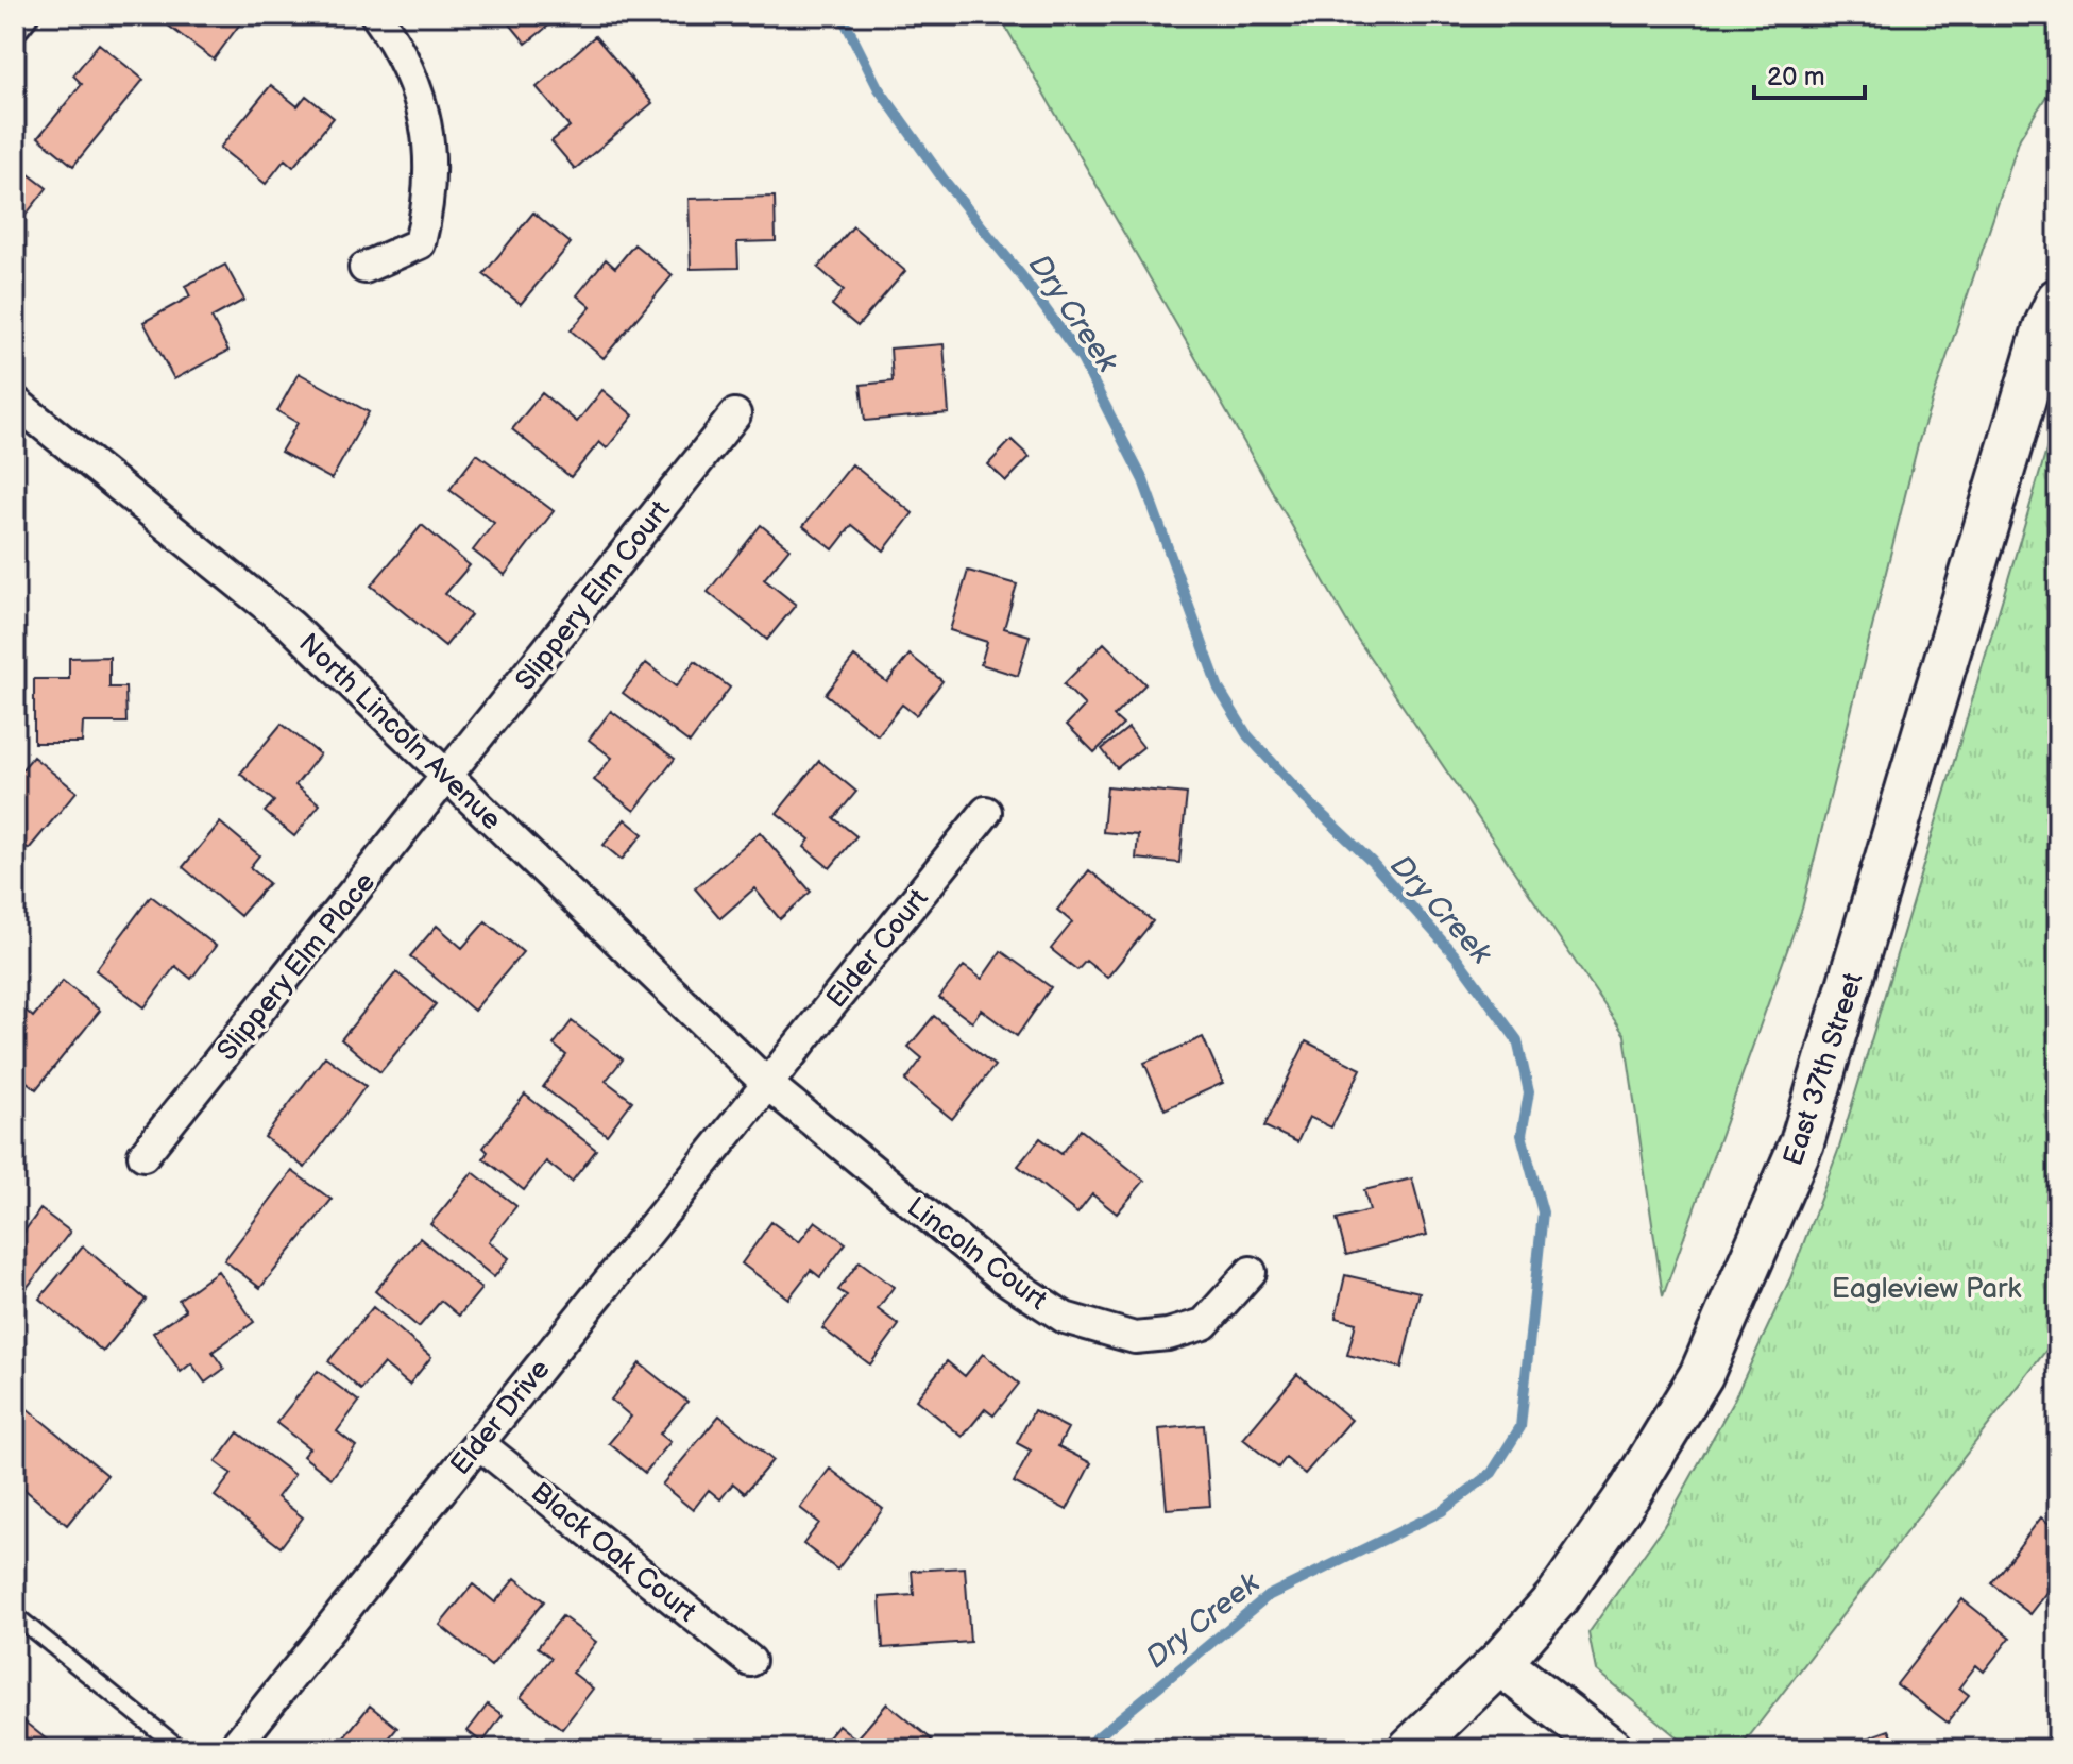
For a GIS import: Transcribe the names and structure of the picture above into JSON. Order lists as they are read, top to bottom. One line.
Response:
{"streets":{"main road":["East 37th Street"],"street":["Slippery Elm Court","North Lincoln Avenue","Elder Court","Slippery Elm Place","Lincoln Court","Elder Drive","Black Oak Court"]},"crossings":[["Slippery Elm Court","North Lincoln Avenue"],["Slippery Elm Court","Slippery Elm Place"],["North Lincoln Avenue","Elder Court"],["North Lincoln Avenue","Slippery Elm Place"],["North Lincoln Avenue","Lincoln Court"],["North Lincoln Avenue","Elder Drive"],["Elder Court","Lincoln Court"],["Elder Court","Elder Drive"],["Lincoln Court","Elder Drive"],["Elder Drive","Black Oak Court"]],"water":["Dry Creek"],"parks":["Eagleview Park"],"scale_bar":"20 m"}
